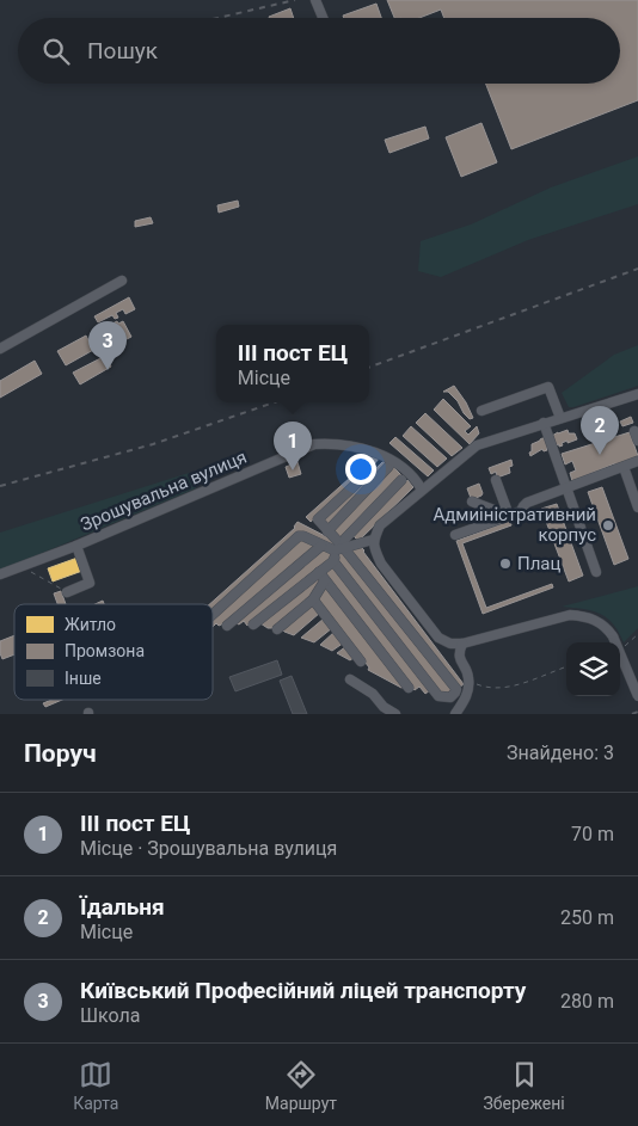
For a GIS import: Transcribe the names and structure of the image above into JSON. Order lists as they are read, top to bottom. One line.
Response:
{"streets":{"street":["Зрошувальна вулиця"]},"places":["Адмиіністративний корпус","Плац"],"legend":["Житло","Промзона","Інше"],"page":{"search":"Пошук","pins":["3","2","1"],"popup":["III пост ЕЦ","Місце"],"heading":["Поруч","Знайдено: 3"],"list":[{"mark":"1","name":"III пост ЕЦ","note":"Місце · Зрошувальна вулиця","value":"70 m"},{"mark":"2","name":"Їдальня","note":"Місце","value":"250 m"},{"mark":"3","name":"Київський Професійний ліцей транспорту","note":"Школа","value":"280 m"}],"nav":["Карта","Маршрут","Збережені"]}}
